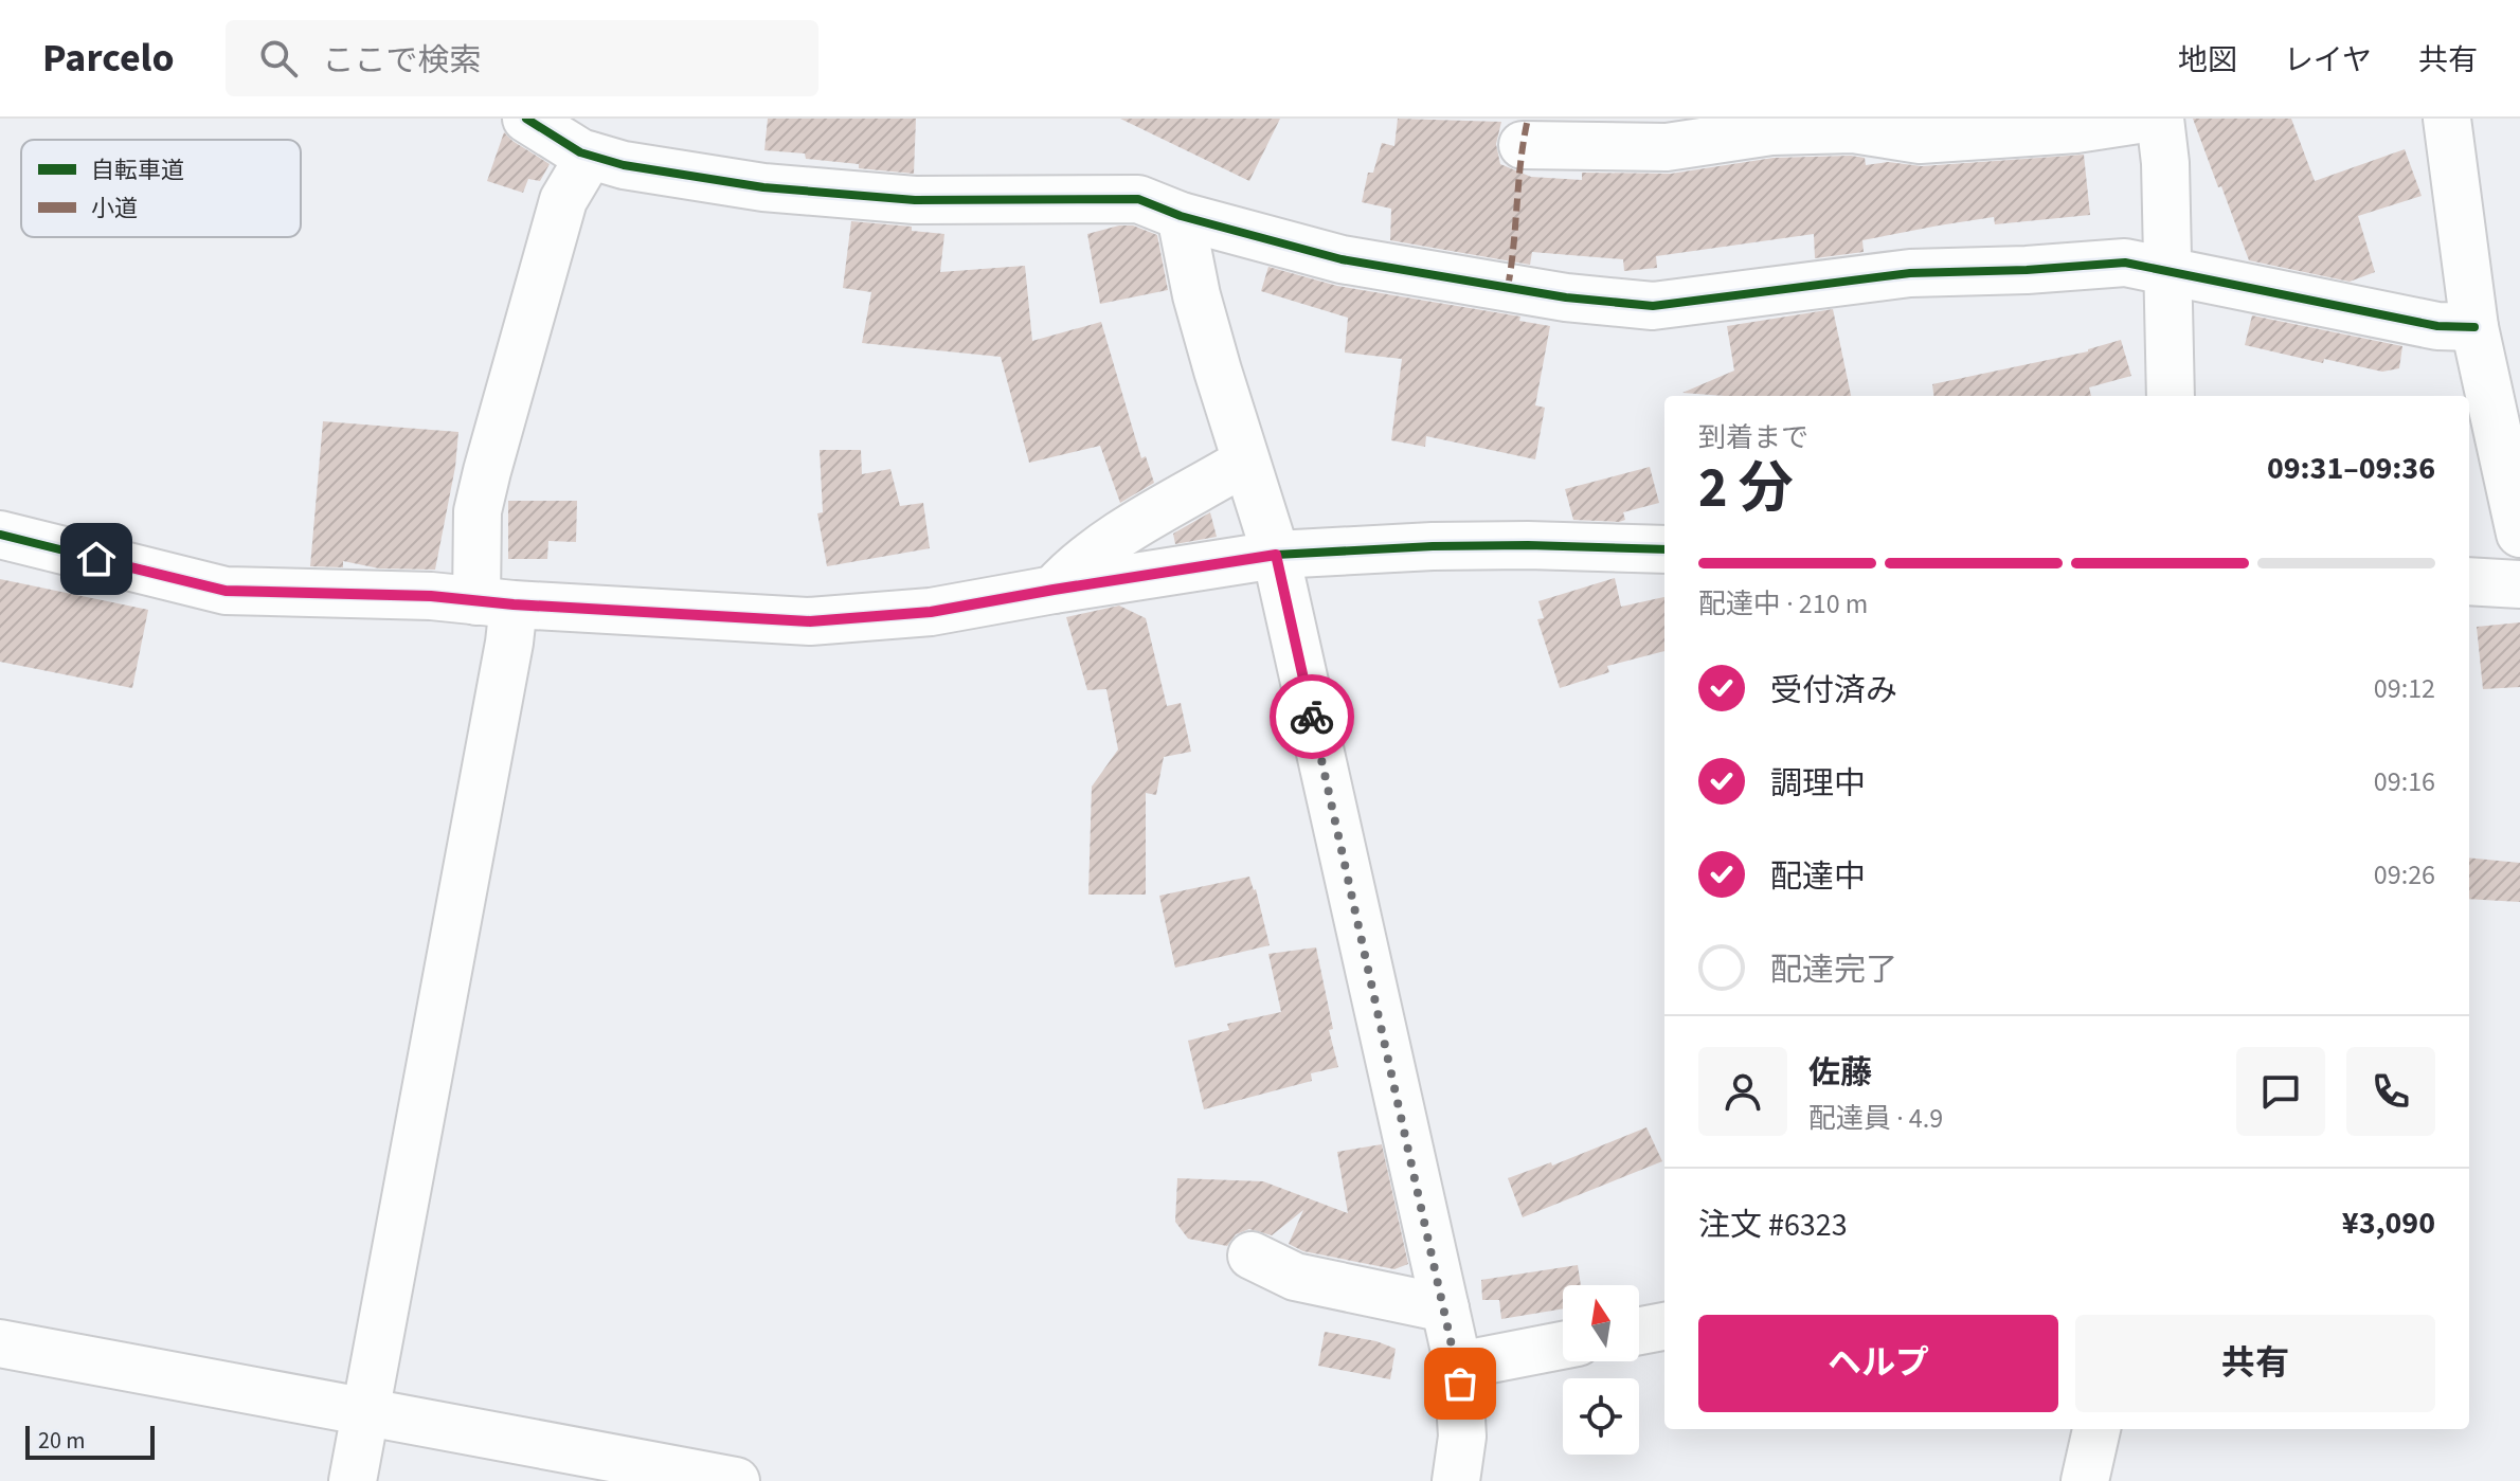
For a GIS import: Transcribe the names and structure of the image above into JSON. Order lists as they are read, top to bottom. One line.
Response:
{"legend":["自転車道","小道"],"scale_bar":"20 m","north":"top","page":{"header":"Parcelo","search":"ここで検索","nav":["地図","レイヤ","共有"],"heading":["2 分","到着まで","09:31–09:36"],"panel":["佐藤","配達員 · 4.9","注文 #6323","¥3,090"],"bar":"配達中 · 210 m","list":[["受付済み","09:12"],["調理中","09:16"],["配達中","09:26"],"配達完了"],"buttons":["ヘルプ","共有"],"scale":"20 m"}}
